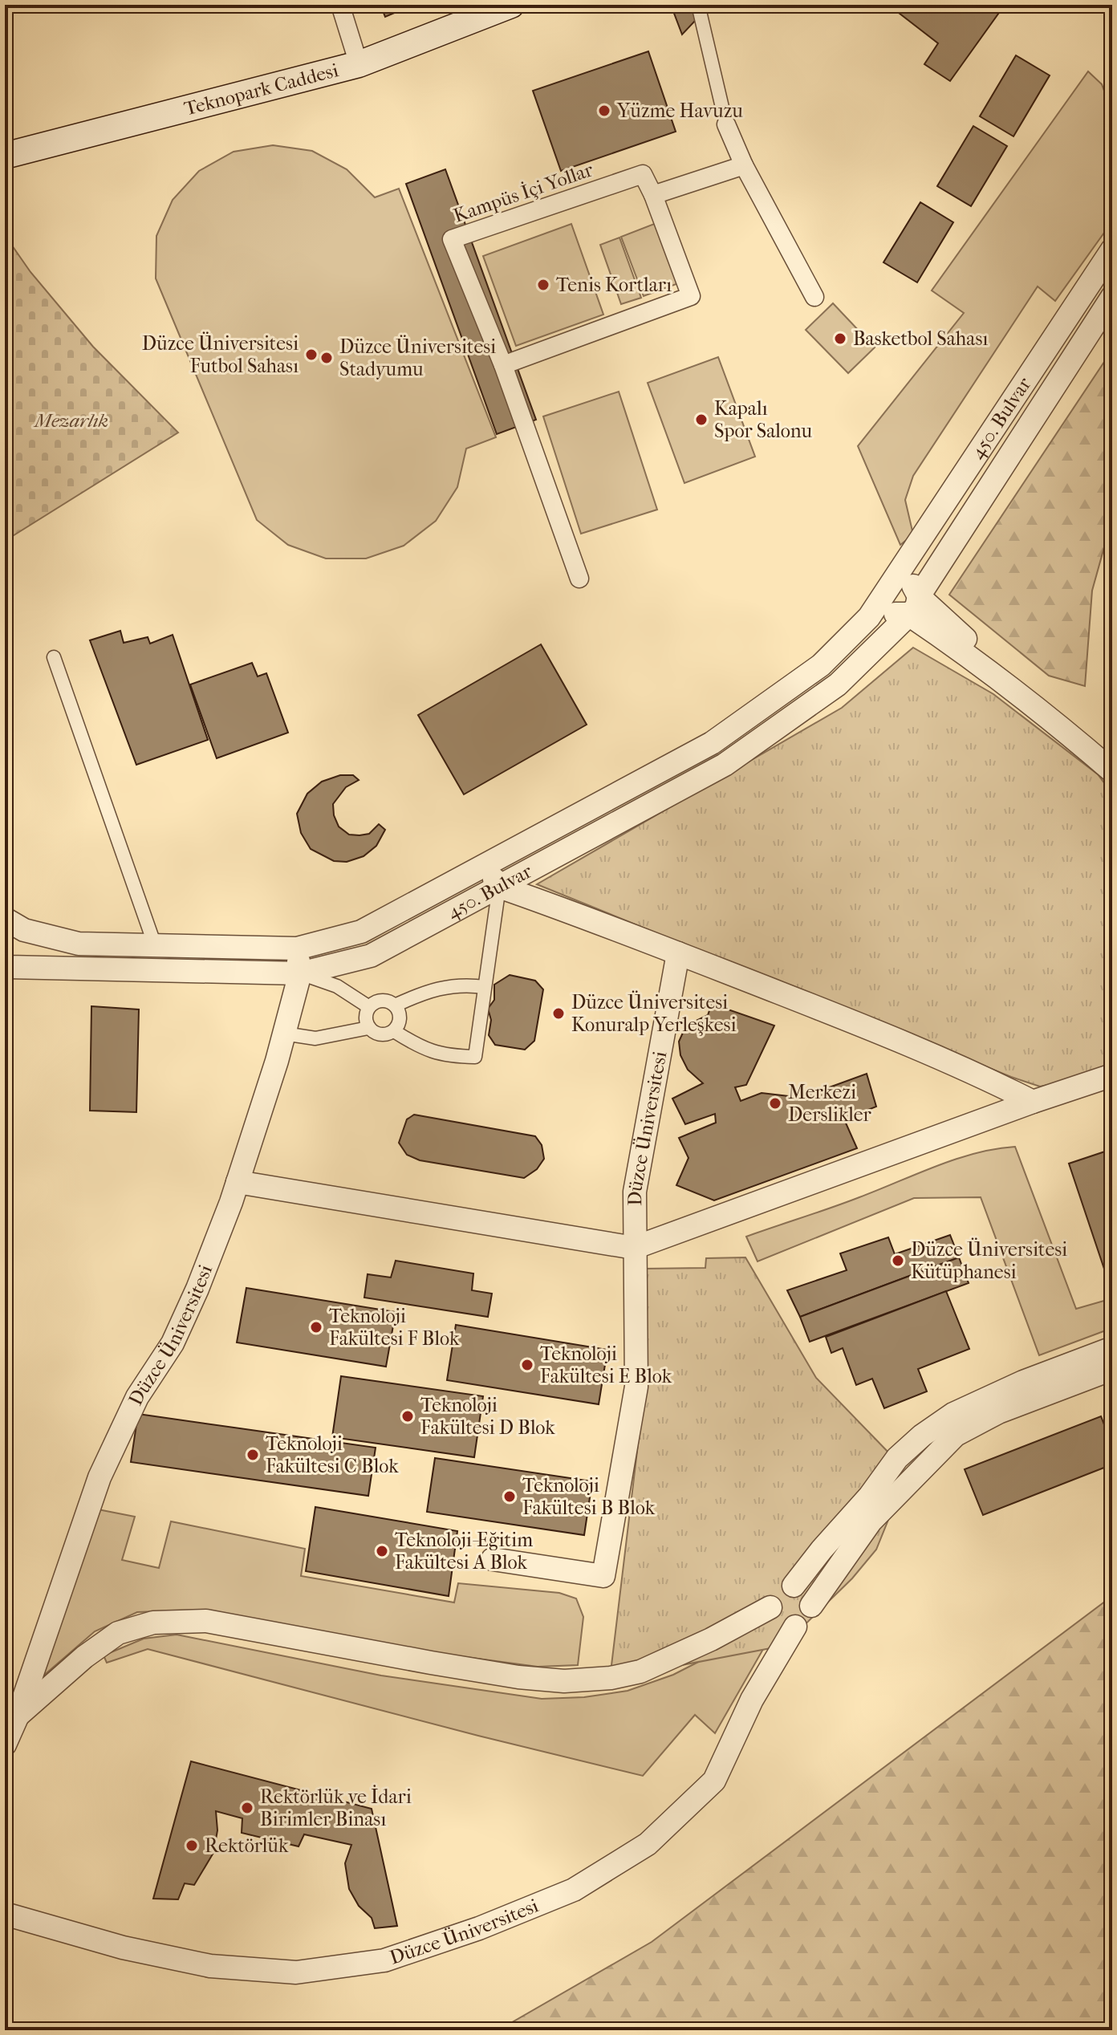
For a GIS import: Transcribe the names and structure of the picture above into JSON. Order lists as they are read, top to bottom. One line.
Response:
{"streets":{"main road":["Teknopark Caddesi"],"street":["Kampüs İçi Yollar","450. Bulvar","Düzce Üniversitesi"]},"crossings":[["450. Bulvar","Düzce Üniversitesi"]],"parks":["Mezarlık"],"places":["Yüzme Havuzu","Tenis Kortları","Basketbol Sahası","Düzce Üniversitesi Futbol Sahası","Düzce Üniversitesi Stadyumu","Kapalı Spor Salonu","Düzce Üniversitesi Konuralp Yerleşkesi","Merkezi Derslikler","Düzce Üniversitesi Kütüphanesi","Teknoloji Fakültesi F Blok","Teknoloji Fakültesi E Blok","Teknoloji Fakültesi D Blok","Teknoloji Fakültesi C Blok","Teknoloji Fakültesi B Blok","Teknoloji-Eğitim Fakültesi A Blok","Rektörlük ve İdari Birimler Binası","Rektörlük"]}
